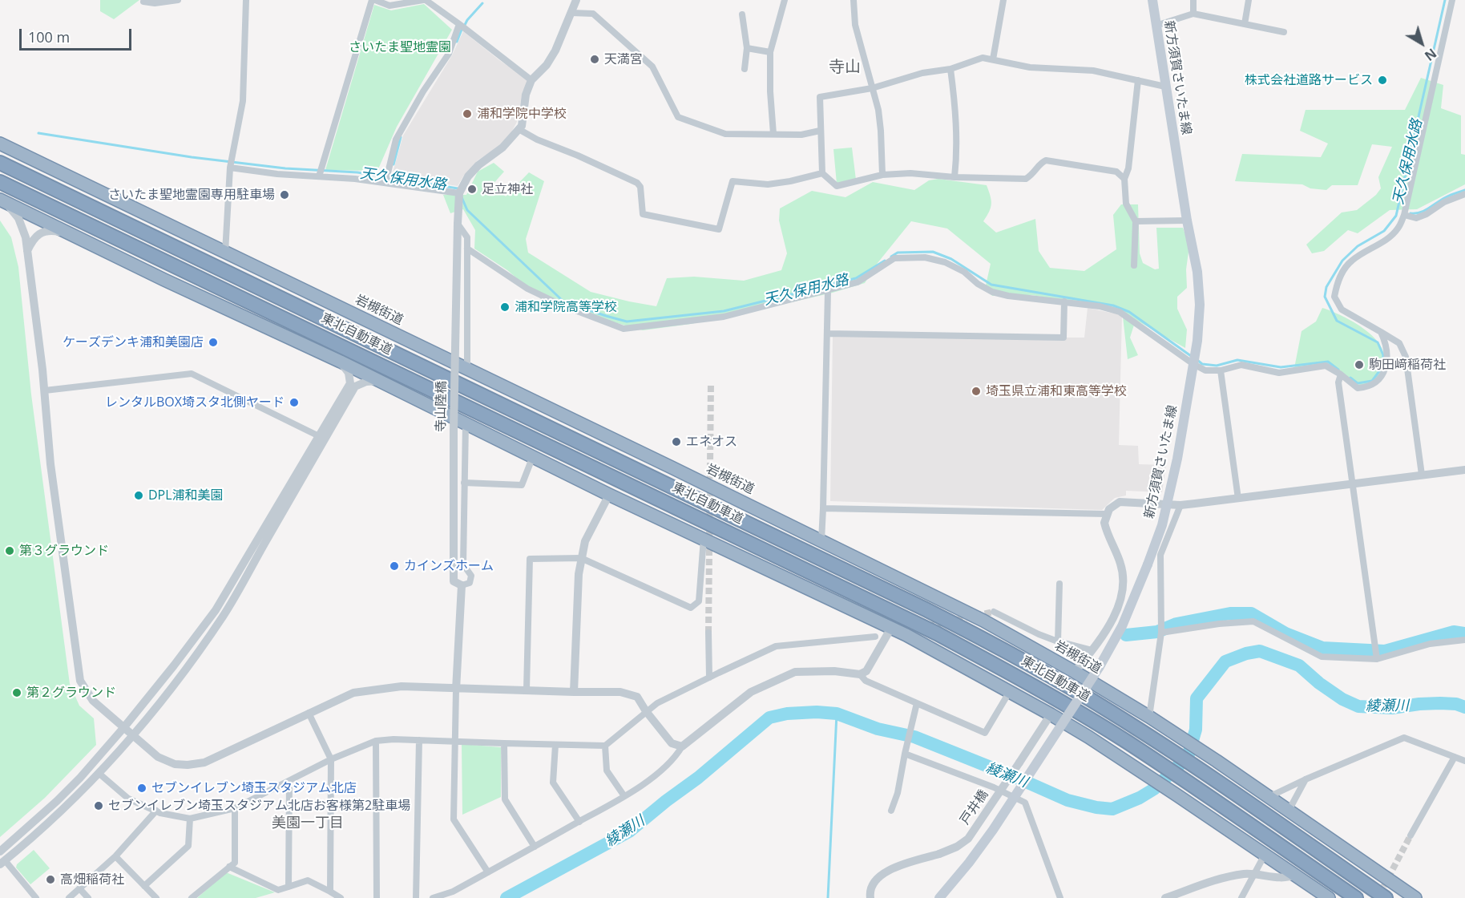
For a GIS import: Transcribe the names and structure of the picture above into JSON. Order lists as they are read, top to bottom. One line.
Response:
{"streets":{"highway":["岩槻街道","東北自動車道"],"main road":["新方須賀さいたま線"],"street":["寺山陸橋","戸井橋"]},"districts":["寺山","美園一丁目"],"water":["天久保用水路","綾瀬川"],"parks":["さいたま聖地霊園"],"places":["天満宮","株式会社道路サービス","浦和学院中学校","足立神社","さいたま聖地霊園専用駐車場","浦和学院高等学校","ケーズデンキ浦和美園店","駒田﨑稲荷社","埼玉県立浦和東高等学校","レンタルBOX埼スタ北側ヤード","エネオス","DPL浦和美園","第３グラウンド","カインズホーム","第２グラウンド","セブンイレブン埼玉スタジアム北店","セブンイレブン埼玉スタジアム北店お客様第2駐車場","高畑稲荷社"],"scale_bar":"100 m","north":"bottom right"}
